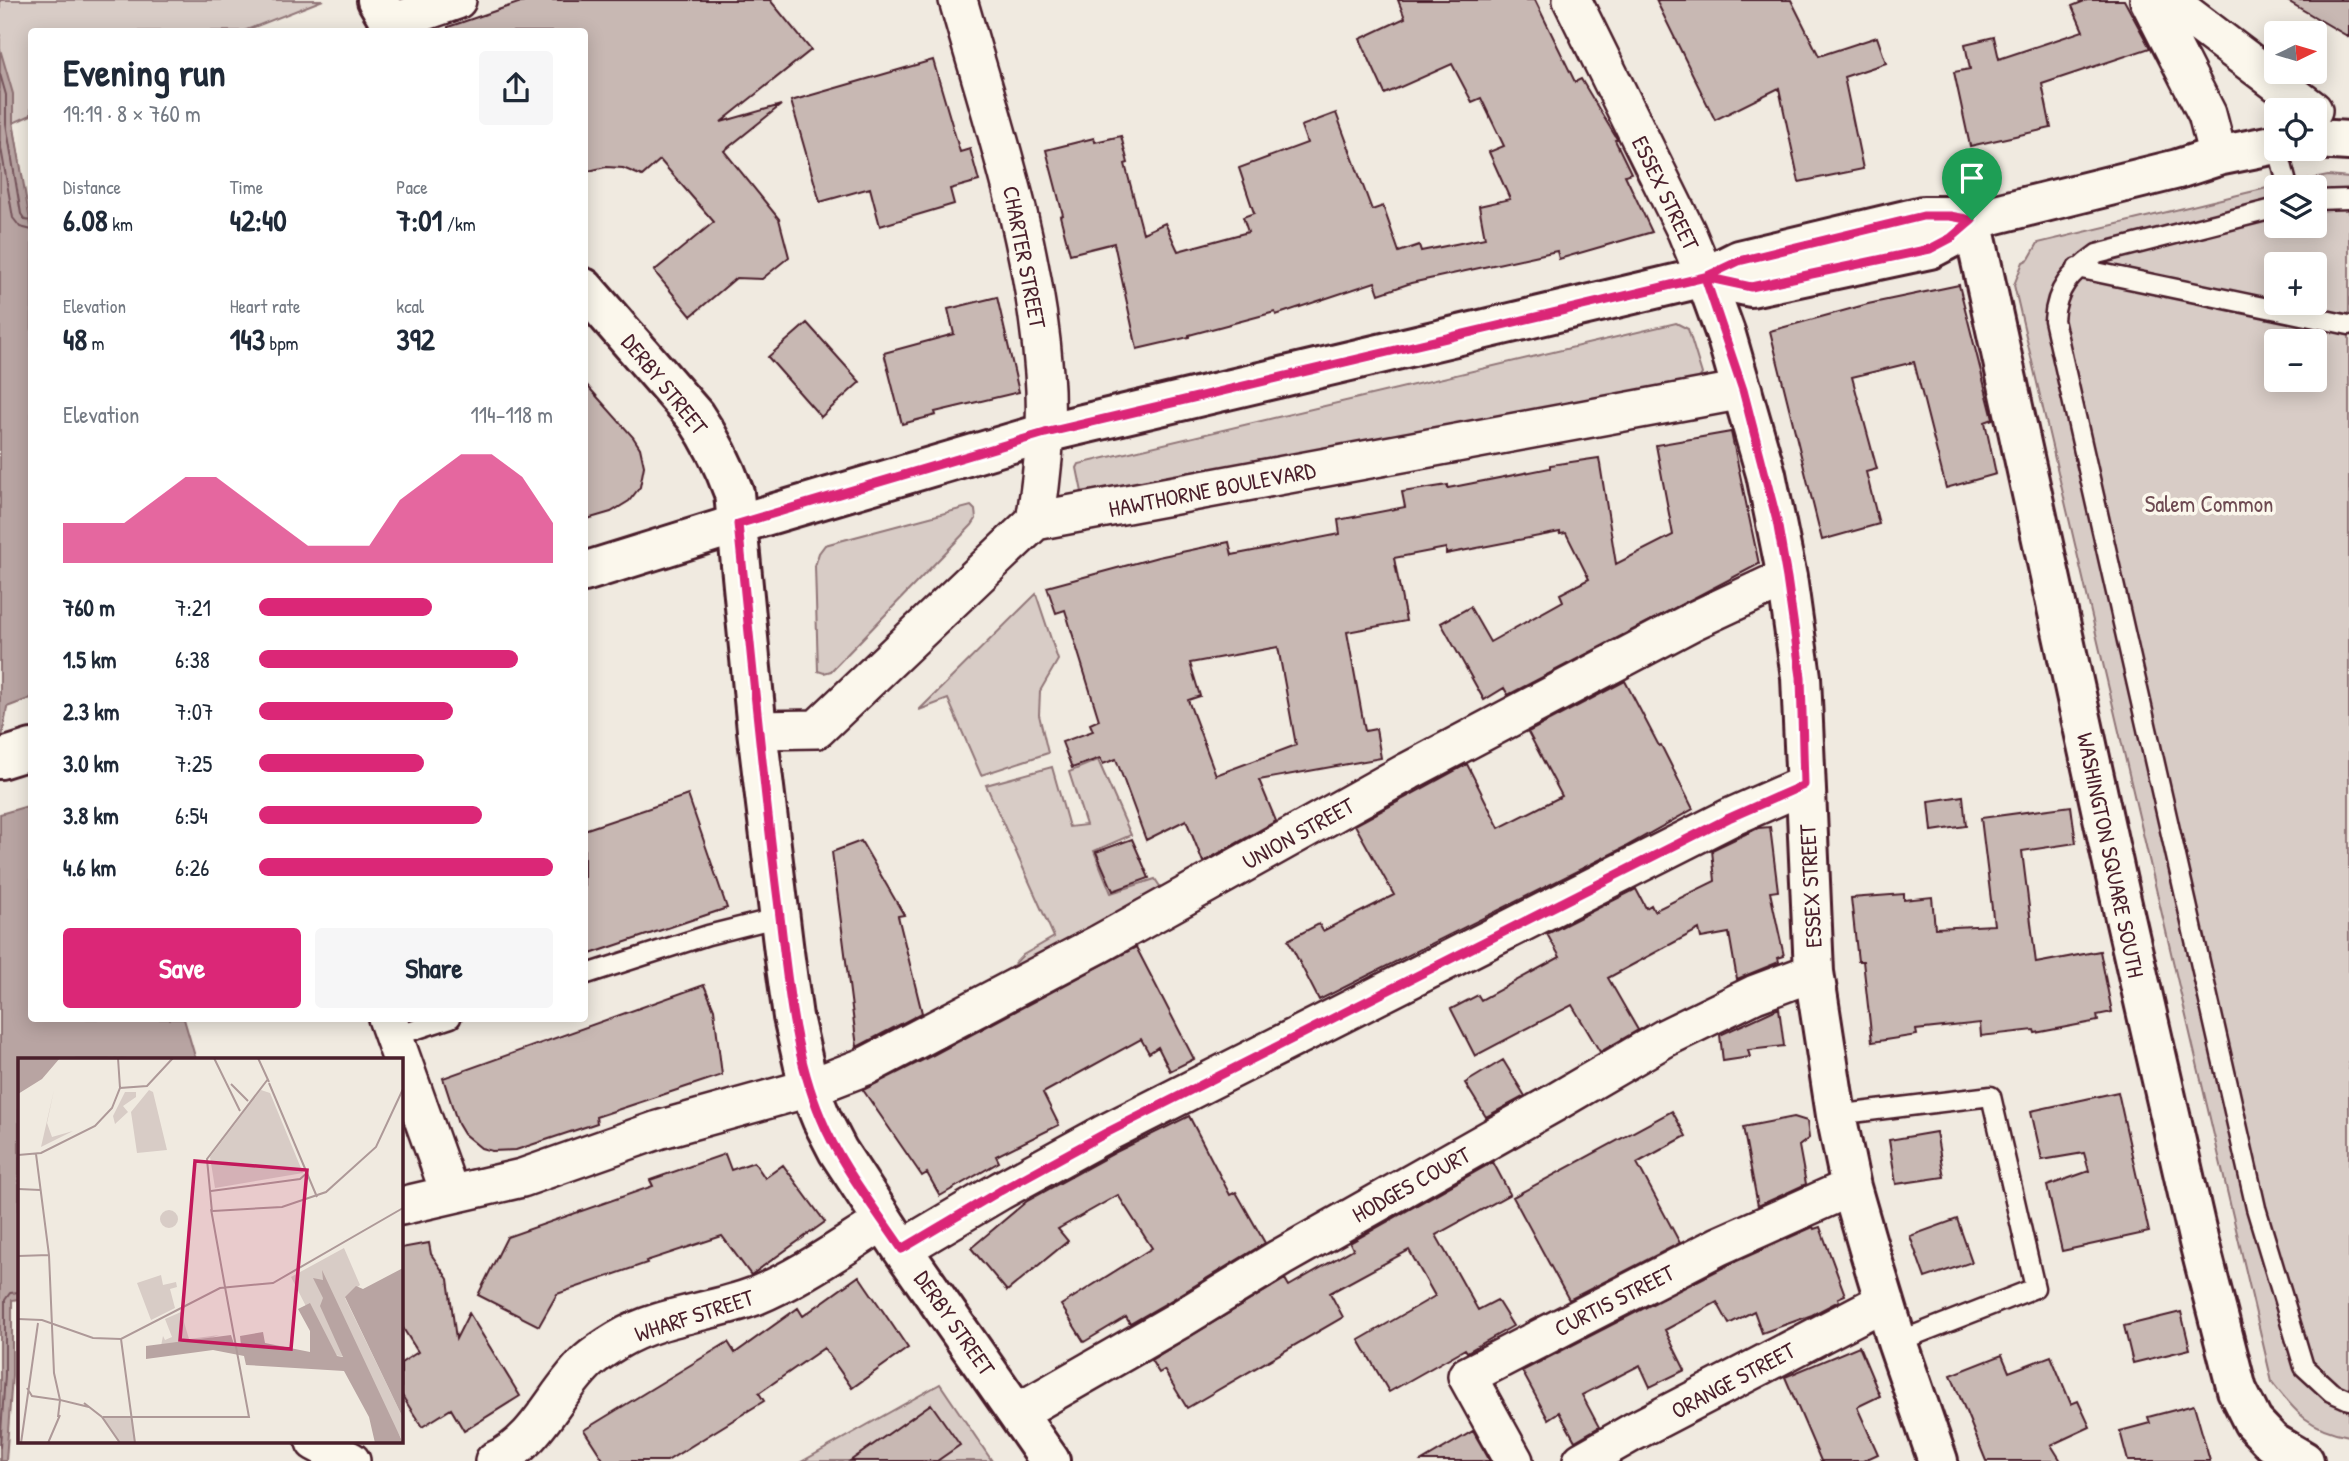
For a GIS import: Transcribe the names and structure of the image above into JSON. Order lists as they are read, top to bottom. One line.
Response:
{"streets":{"main road":["ESSEX STREET","DERBY STREET","WASHINGTON SQUARE SOUTH"],"street":["CHARTER STREET","HAWTHORNE BOULEVARD","UNION STREET","HODGES COURT","CURTIS STREET","WHARF STREET","ORANGE STREET"]},"crossings":[["ESSEX STREET","HAWTHORNE BOULEVARD"],["ESSEX STREET","UNION STREET"],["ESSEX STREET","HODGES COURT"],["ESSEX STREET","CURTIS STREET"],["ESSEX STREET","WHARF STREET"],["ESSEX STREET","ORANGE STREET"],["CHARTER STREET","HAWTHORNE BOULEVARD"],["DERBY STREET","UNION STREET"],["DERBY STREET","HODGES COURT"],["DERBY STREET","WHARF STREET"]],"parks":["Salem Common"],"north":"right","page":{"map_buttons":["+","−"],"heading":["Evening run","19:19 · 8 × 760 m"],"stats":[["Distance","6.08 km"],["Time","42:40"],["Pace","7:01 /km"],["Elevation","48 m"],["Heart rate","143 bpm"],["kcal","392"]],"chart":["Elevation","114–118 m"],"list":[{"name":"760 m","note":"7:21"},{"name":"1.5 km","note":"6:38"},{"name":"2.3 km","note":"7:07"},{"name":"3.0 km","note":"7:25"},{"name":"3.8 km","note":"6:54"},{"name":"4.6 km","note":"6:26"}],"buttons":["Save","Share"]}}
